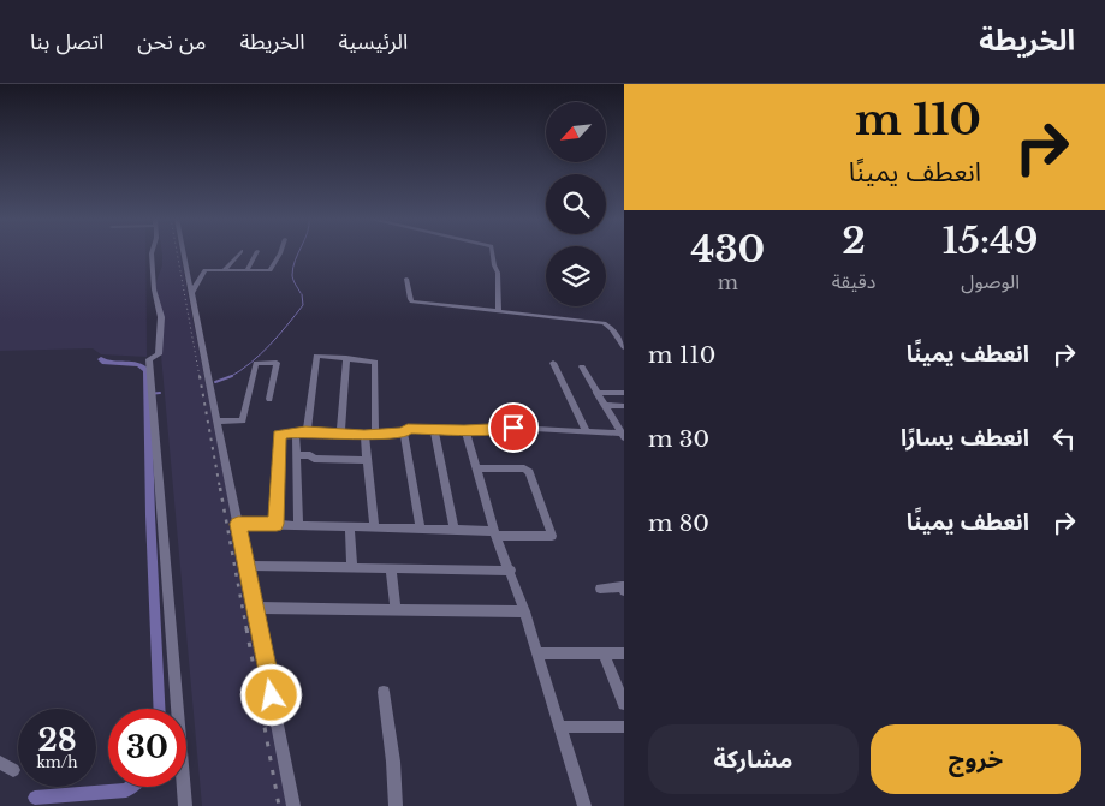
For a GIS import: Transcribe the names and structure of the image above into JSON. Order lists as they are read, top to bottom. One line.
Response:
{"north":"bottom left","page":{"header":"الخريطة","nav":["الرئيسية","الخريطة","من نحن","اتصل بنا"],"turn":["110 m","انعطف يمينًا"],"eta":["15:49","الوصول","2","دقيقة","430","m"],"list":[{"name":"انعطف يمينًا","value":"110 m"},{"name":"انعطف يسارًا","value":"30 m"},{"name":"انعطف يمينًا","value":"80 m"}],"speed":"28 km/h","limit":"30","buttons":["خروج","مشاركة"]}}
